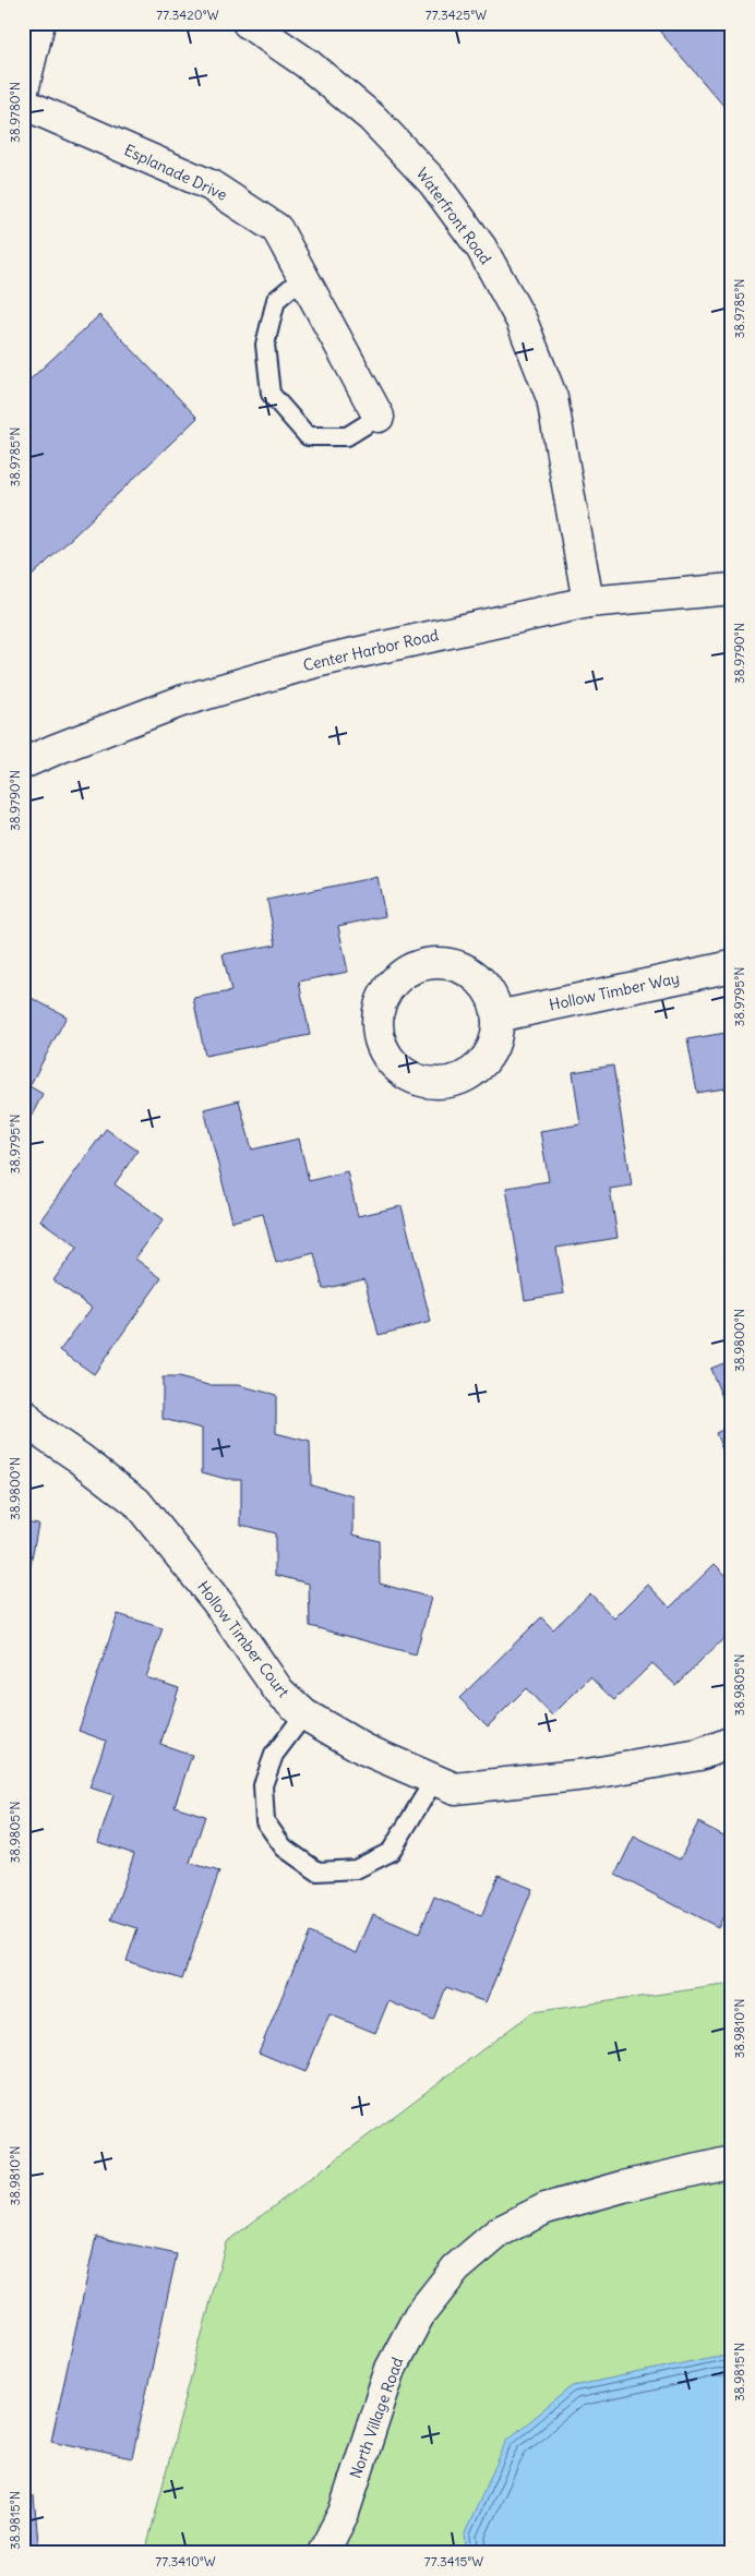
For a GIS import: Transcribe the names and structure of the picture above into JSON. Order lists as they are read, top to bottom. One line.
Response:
{"streets":{"street":["Esplanade Drive","Waterfront Road","Center Harbor Road","Hollow Timber Way","Hollow Timber Court","North Village Road"]},"crossings":[["Waterfront Road","Center Harbor Road"]],"coordinates":["77.3420°W","77.3425°W","38.9780°N","38.9785°N","38.9790°N","38.9795°N","38.9800°N","38.9805°N","38.9810°N","38.9815°N","77.3410°W","77.3415°W"]}
